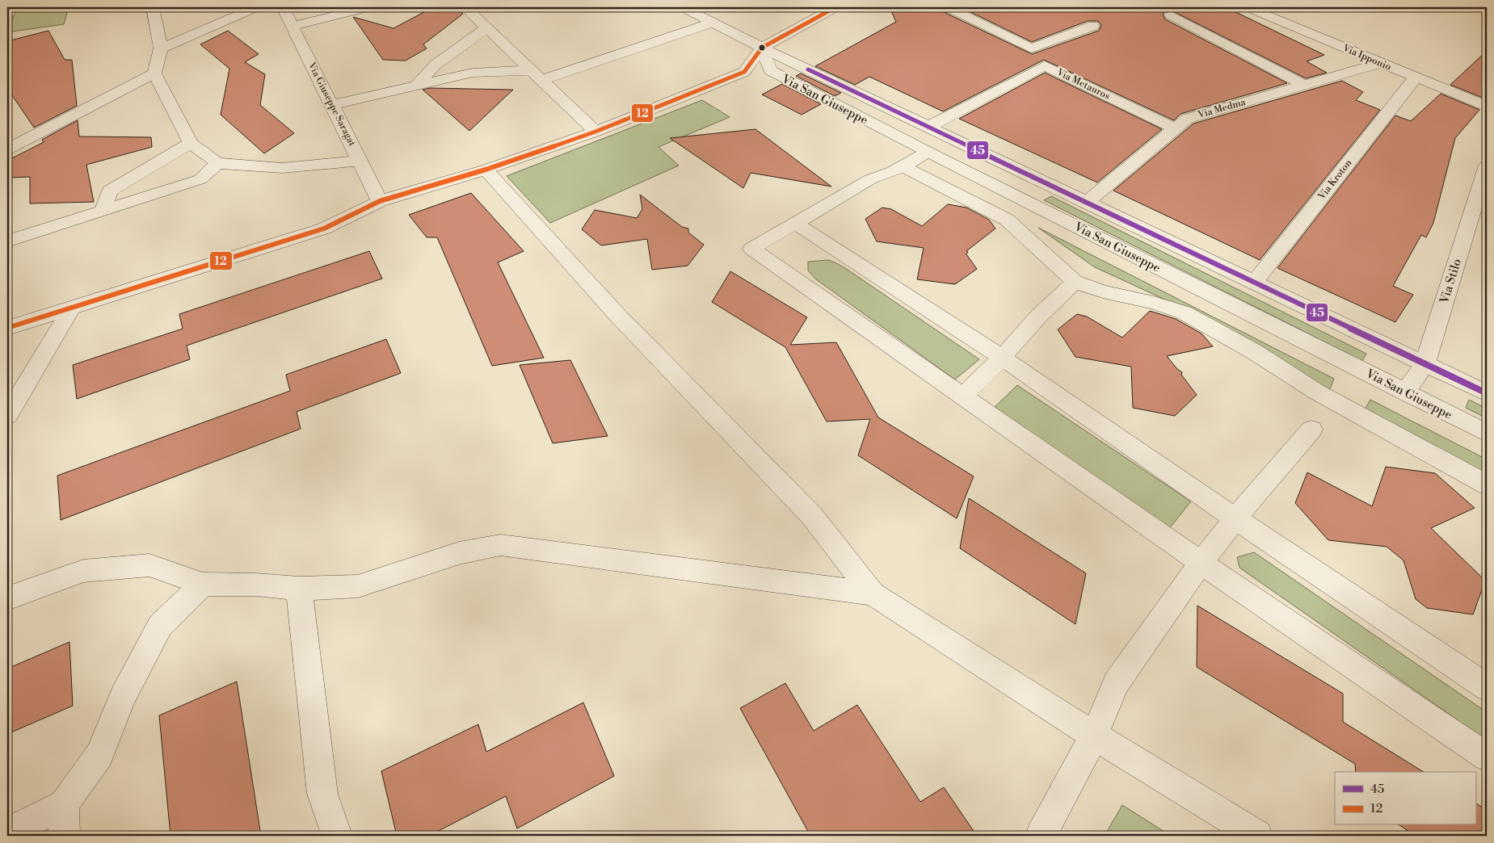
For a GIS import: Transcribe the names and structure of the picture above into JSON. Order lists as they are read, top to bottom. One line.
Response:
{"streets":{"street":["Via Ipponio","Via Metauros","Via San Giuseppe","Via Giuseppe Saragat","Via Medma","Via Kroton","Via Stilo"]},"crossings":[["Via Ipponio","Via Medma"],["Via Ipponio","Via Kroton"],["Via Metauros","Via San Giuseppe"],["Via Metauros","Via Medma"],["Via San Giuseppe","Via Medma"],["Via San Giuseppe","Via Kroton"],["Via San Giuseppe","Via Stilo"]],"lines":["transit line 12","transit line 45"],"legend":["45","12"]}
